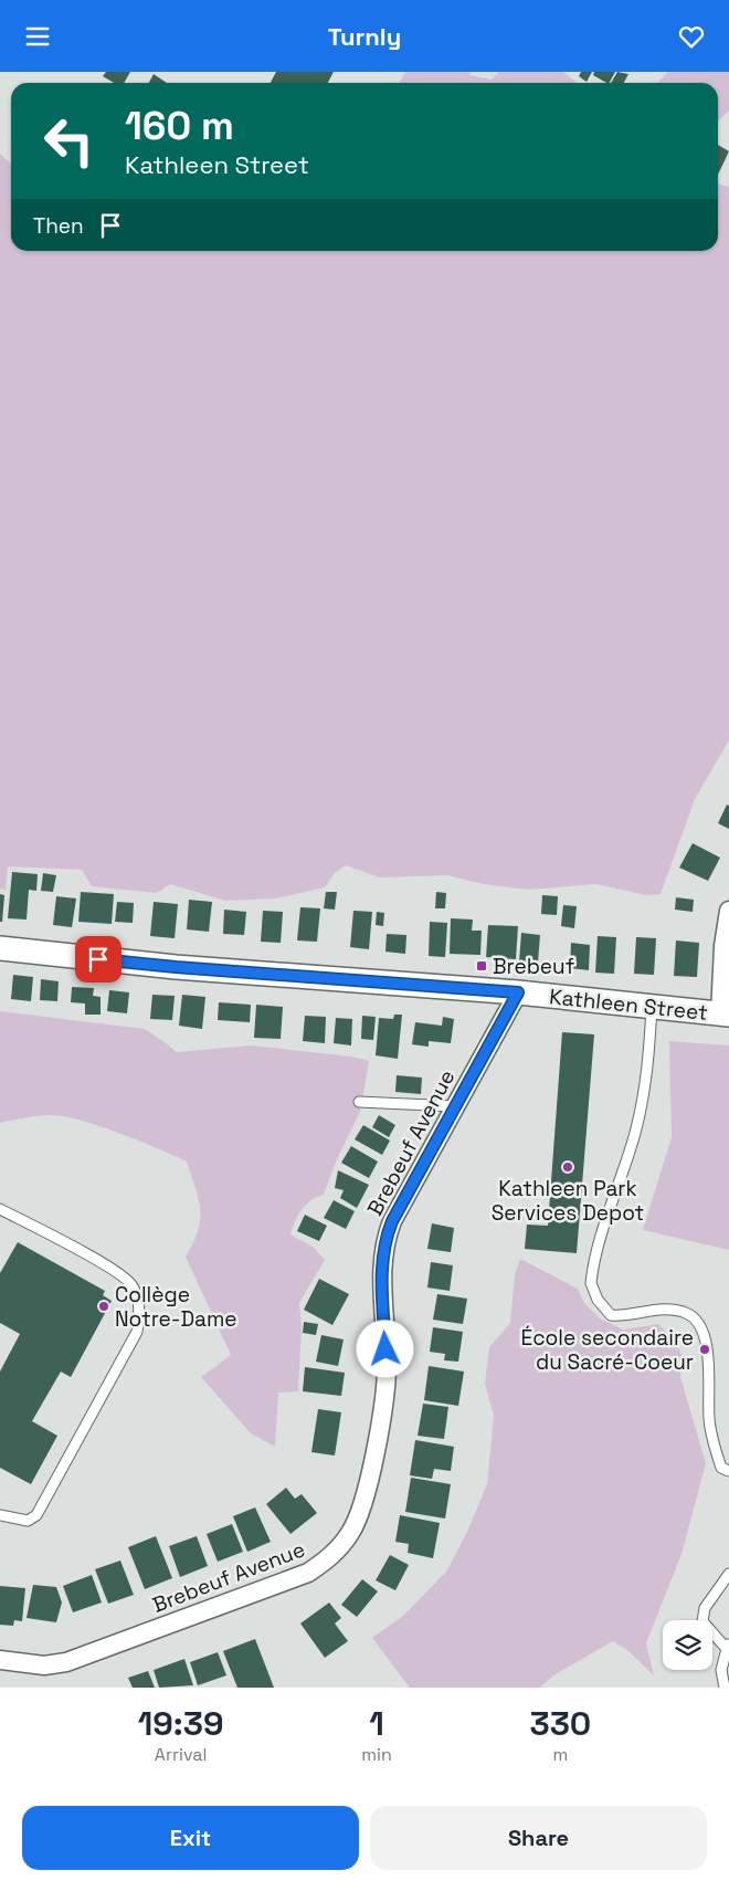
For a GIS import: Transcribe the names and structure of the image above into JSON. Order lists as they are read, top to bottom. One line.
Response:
{"streets":{"street":["Kathleen Street","Brebeuf Avenue"]},"crossings":[["Kathleen Street","Brebeuf Avenue"]],"places":{"transit":["Brebeuf"],"other":["Kathleen Park Services Depot","Collège Notre-Dame","École secondaire du Sacré-Coeur"]},"page":{"header":"Turnly","turn":["160 m","Kathleen Street"],"then":"Then","eta":["19:39","Arrival","1","min","330","m"],"buttons":["Exit","Share"]}}
